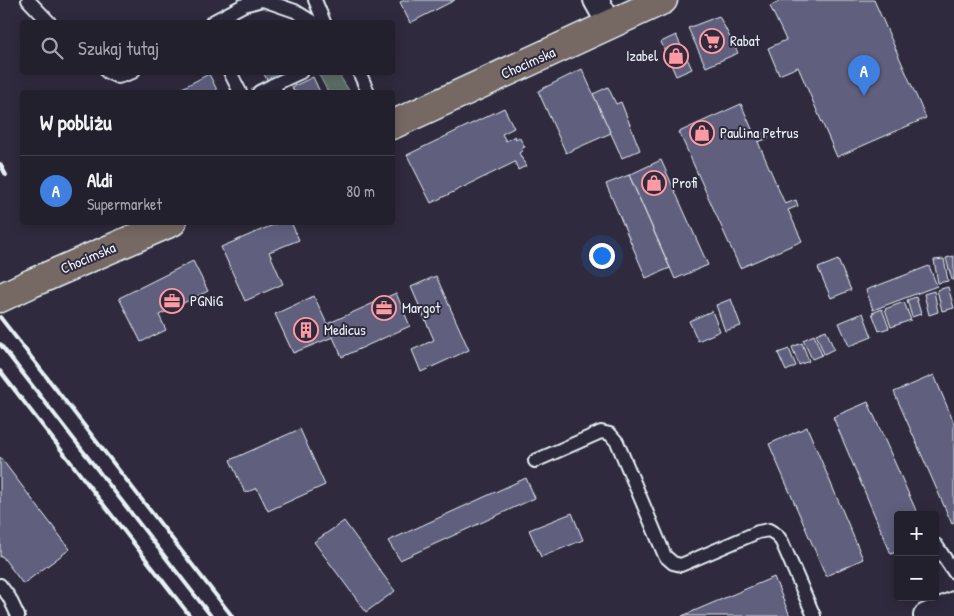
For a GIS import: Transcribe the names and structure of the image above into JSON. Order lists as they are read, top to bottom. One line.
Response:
{"streets":{"main road":["Chocimska"]},"places":{"supermarket":["Rabat"],"shop":["Izabel","Paulina Petrus","Profi"],"office":["PGNiG","Margot"],"building":["Medicus"]},"page":{"search":"Szukaj tutaj","pins":"A","heading":"W pobliżu","list":[{"mark":"A","name":"Aldi","note":"Supermarket","value":"80 m"}],"map_buttons":["+","−"]}}
